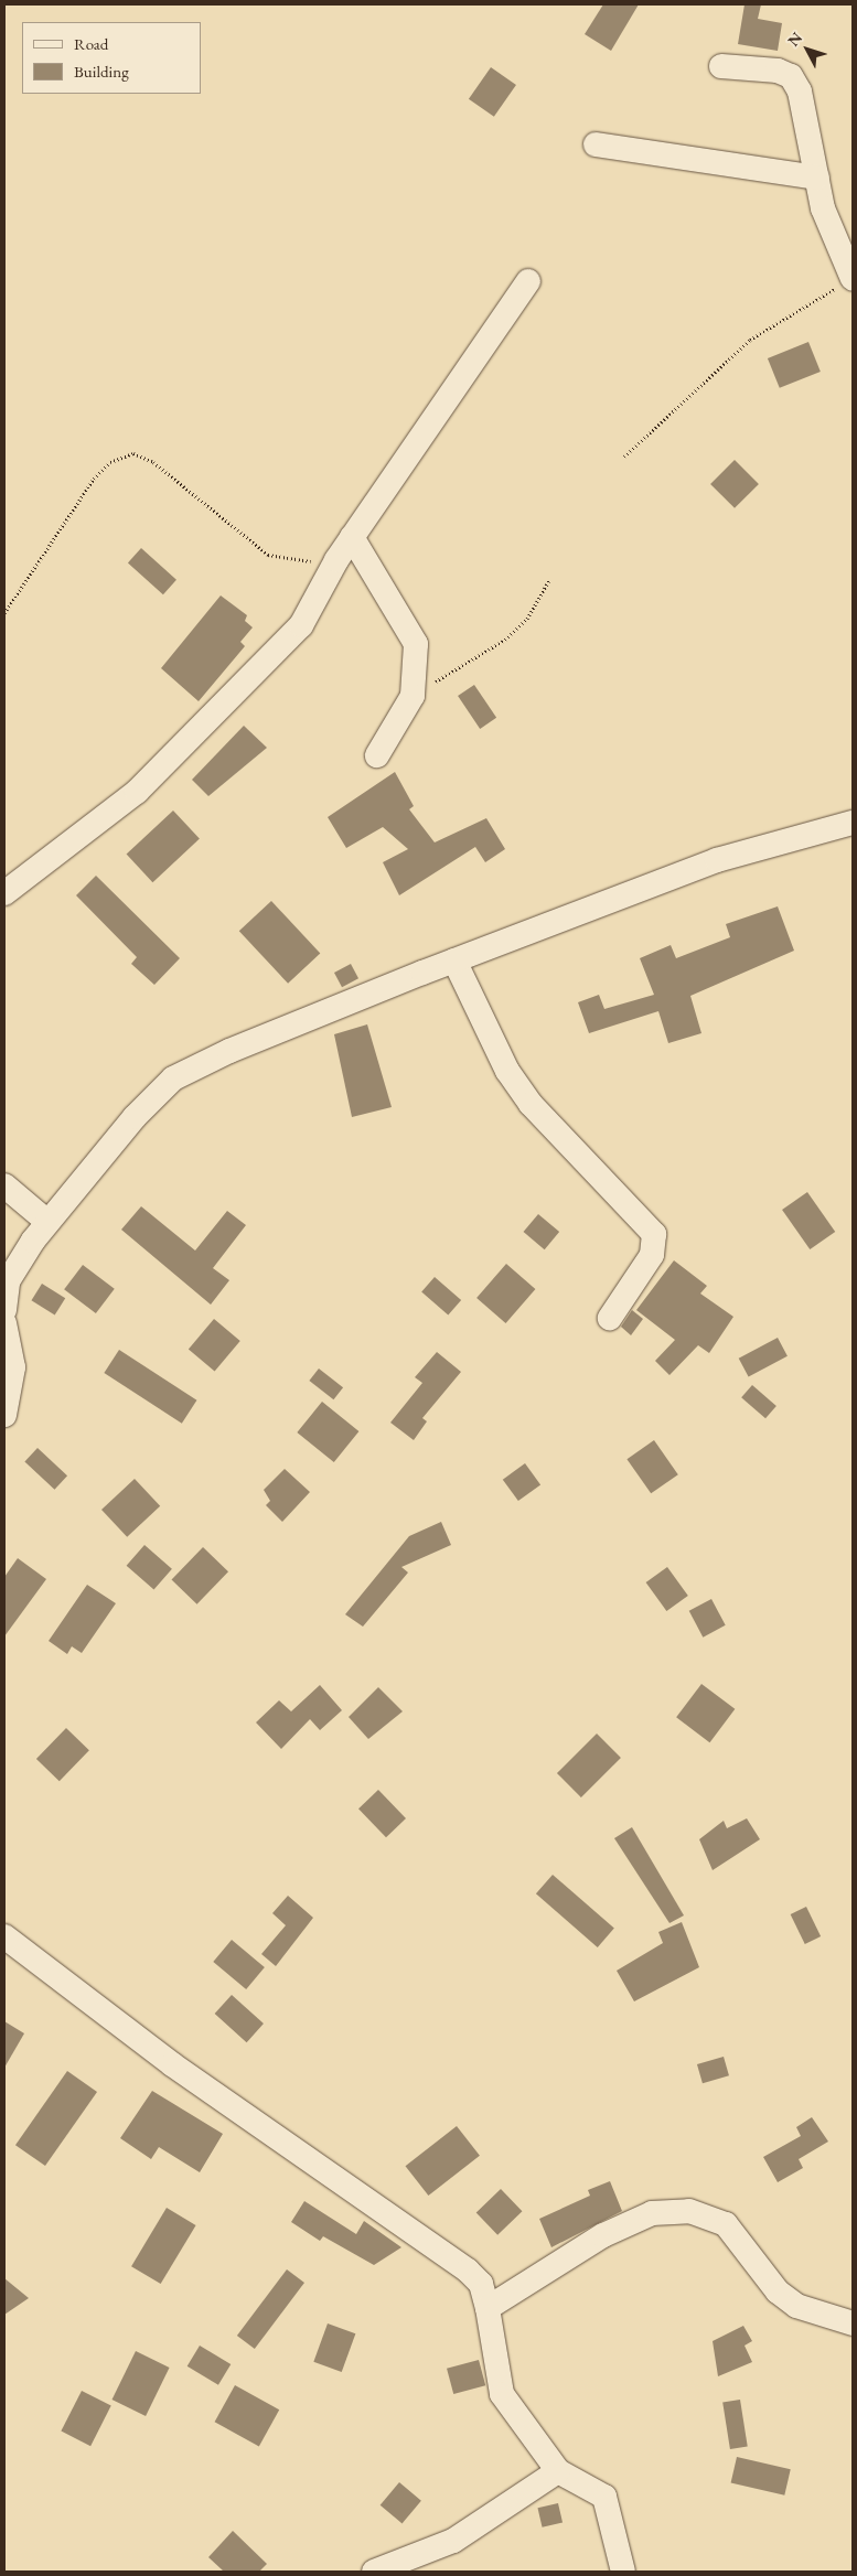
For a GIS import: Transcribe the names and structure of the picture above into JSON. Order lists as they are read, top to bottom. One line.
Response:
{"legend":["Road","Building"],"north":"top left"}
